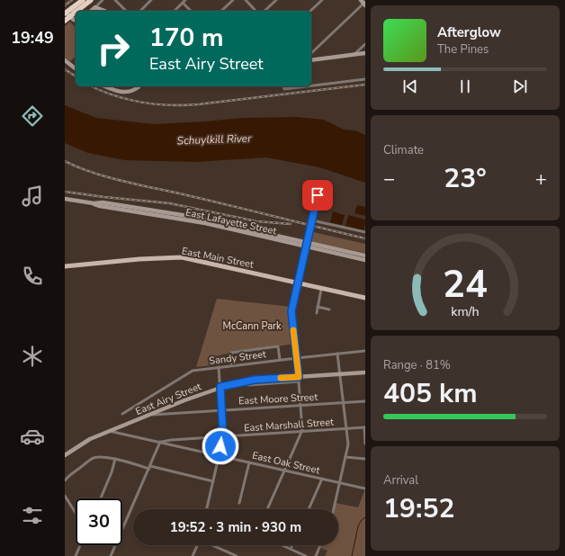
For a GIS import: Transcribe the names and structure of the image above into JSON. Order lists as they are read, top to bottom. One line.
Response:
{"streets":{"main road":["East Lafayette Street","East Main Street","East Airy Street"],"street":["Sandy Street","East Moore Street","East Marshall Street","East Oak Street"]},"crossings":[["East Airy Street","East Moore Street"],["East Airy Street","East Marshall Street"],["East Marshall Street","East Oak Street"]],"water":["Schuylkill River"],"parks":["McCann Park"],"page":{"tabs":"19:49","turn":["170 m","East Airy Street"],"song":["Afterglow","The Pines"],"tile":["Climate",["Range · 81%","405 km"],["Arrival","19:52"]],"heat":["−","23°","+"],"limit":"30","trip":"19:52 · 3 min · 930 m","gauge":["24","km/h"]}}
